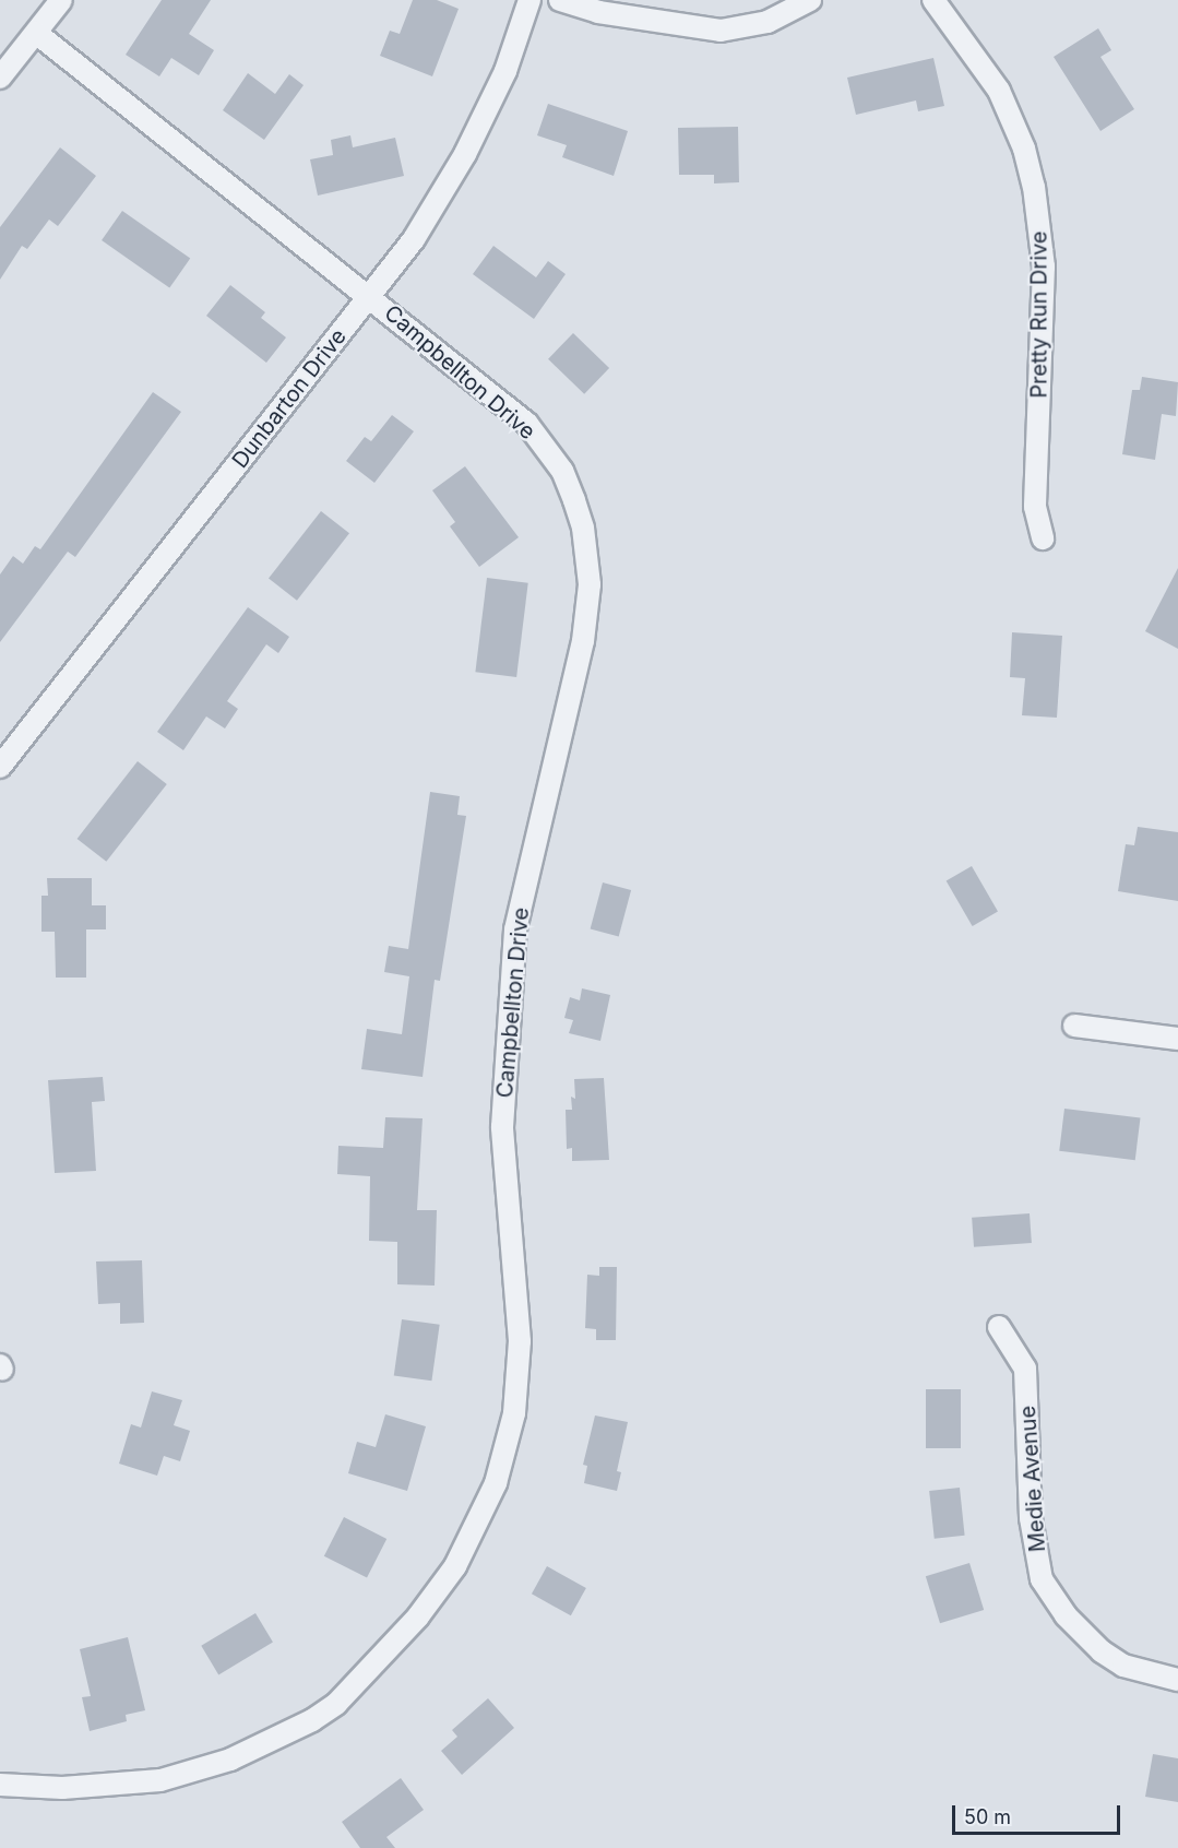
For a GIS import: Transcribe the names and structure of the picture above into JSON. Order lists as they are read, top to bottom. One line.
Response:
{"streets":{"street":["Pretty Run Drive","Campbellton Drive","Dunbarton Drive","Medie Avenue"]},"crossings":[["Campbellton Drive","Dunbarton Drive"]],"scale_bar":"50 m"}
